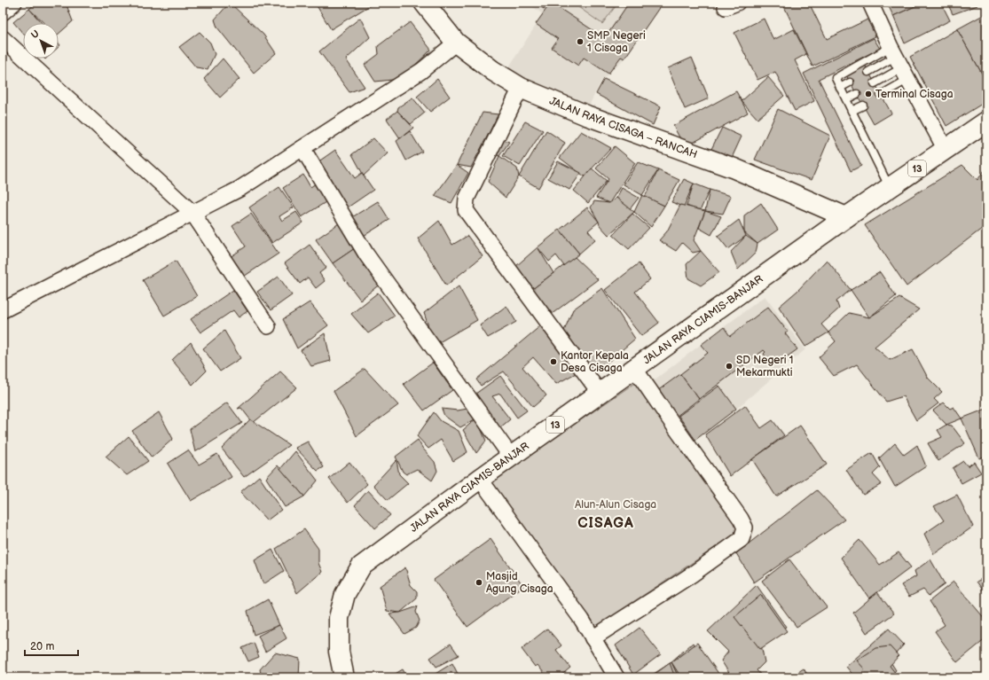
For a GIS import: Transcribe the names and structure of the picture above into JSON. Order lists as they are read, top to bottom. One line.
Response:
{"streets":{"main road":["JALAN RAYA CISAGA – RANCAH","13","JALAN RAYA CIAMIS-BANJAR"]},"crossings":[["JALAN RAYA CISAGA – RANCAH","JALAN RAYA CIAMIS-BANJAR"]],"districts":["CISAGA"],"parks":["Alun-Alun Cisaga"],"places":["SMP Negeri 1 Cisaga","Terminal Cisaga","Kantor Kepala Desa Cisaga","SD Negeri 1 Mekarmukti","Masjid Agung Cisaga"],"scale_bar":"20 m","north":"top left"}
